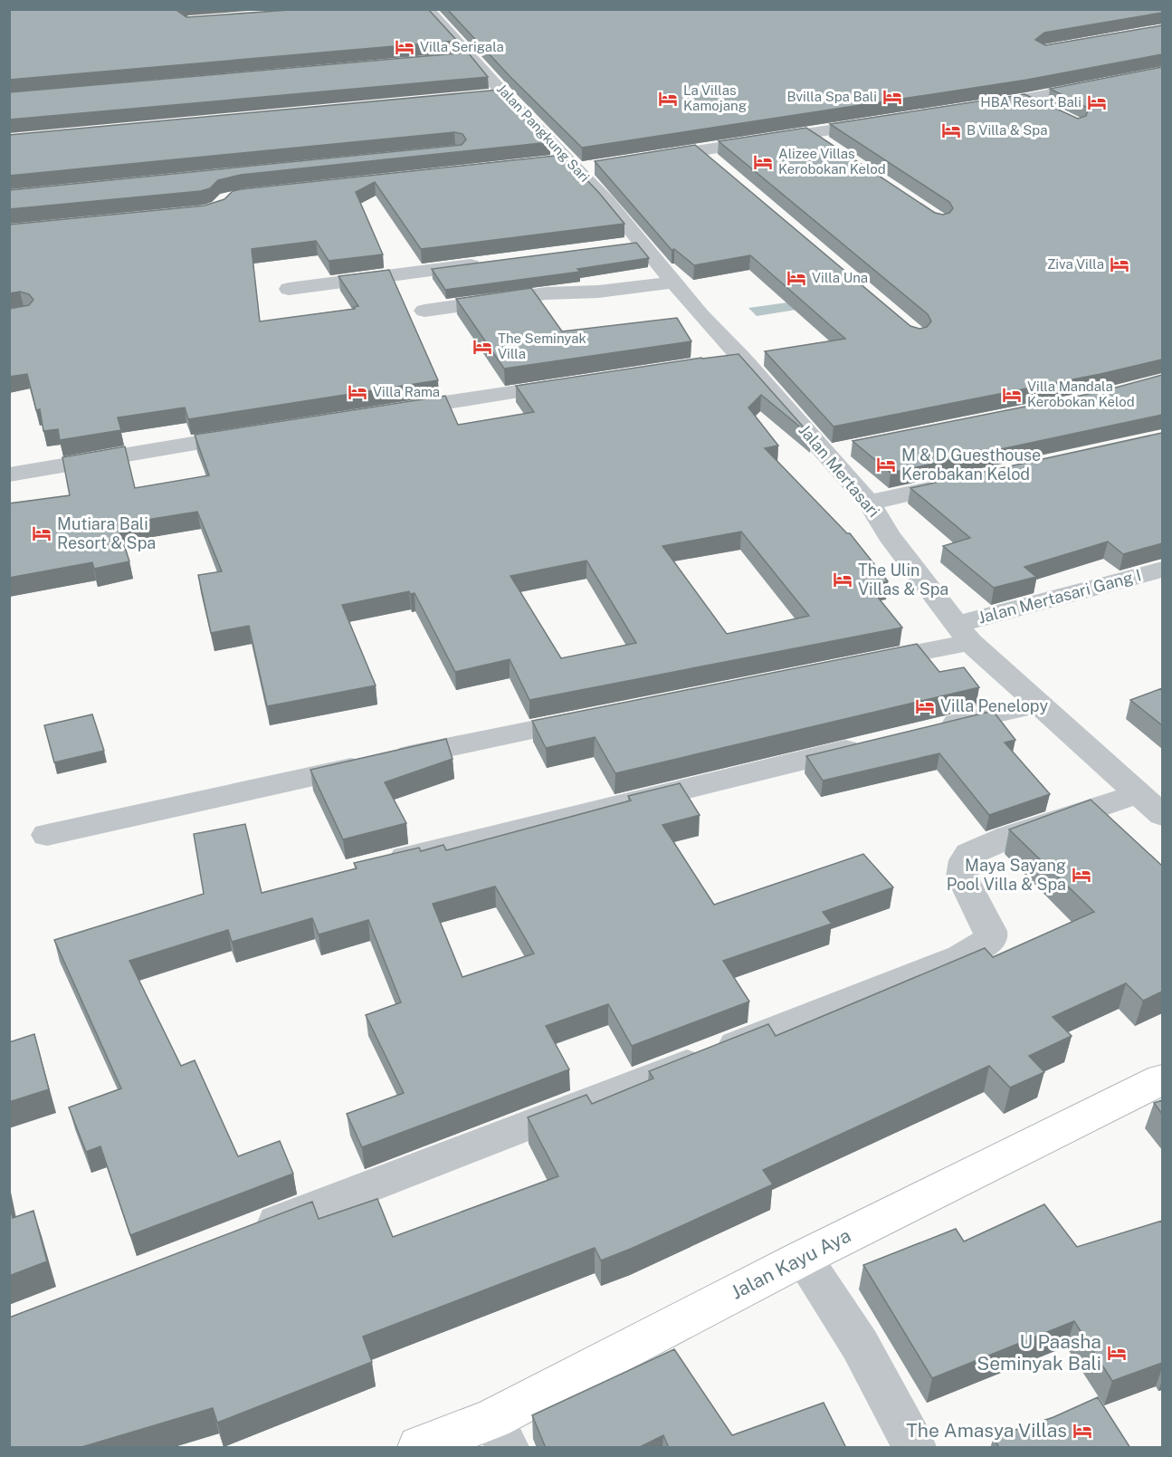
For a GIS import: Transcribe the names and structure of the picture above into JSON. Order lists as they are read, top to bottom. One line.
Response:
{"streets":{"main road":["Jalan Kayu Aya"],"street":["Jalan Pangkung Sari","Jalan Mertasari","Jalan Mertasari Gang I"]},"crossings":[["Jalan Pangkung Sari","Jalan Mertasari"],["Jalan Mertasari","Jalan Mertasari Gang I"]],"places":{"hotel":["Villa Serigala","Bvilla Spa Bali","La Villas Kamojang","HBA Resort Bali","B Villa & Spa","Alizee Villas Kerobokan Kelod","Ziva Villa","Villa Una","The Seminyak Villa","Villa Rama","Villa Mandala Kerobokan Kelod","M & D Guesthouse Kerobakan Kelod","Mutiara Bali Resort & Spa","The Ulin Villas & Spa","Villa Penelopy","Maya Sayang Pool Villa & Spa","U Paasha Seminyak Bali","The Amasya Villas"]}}
